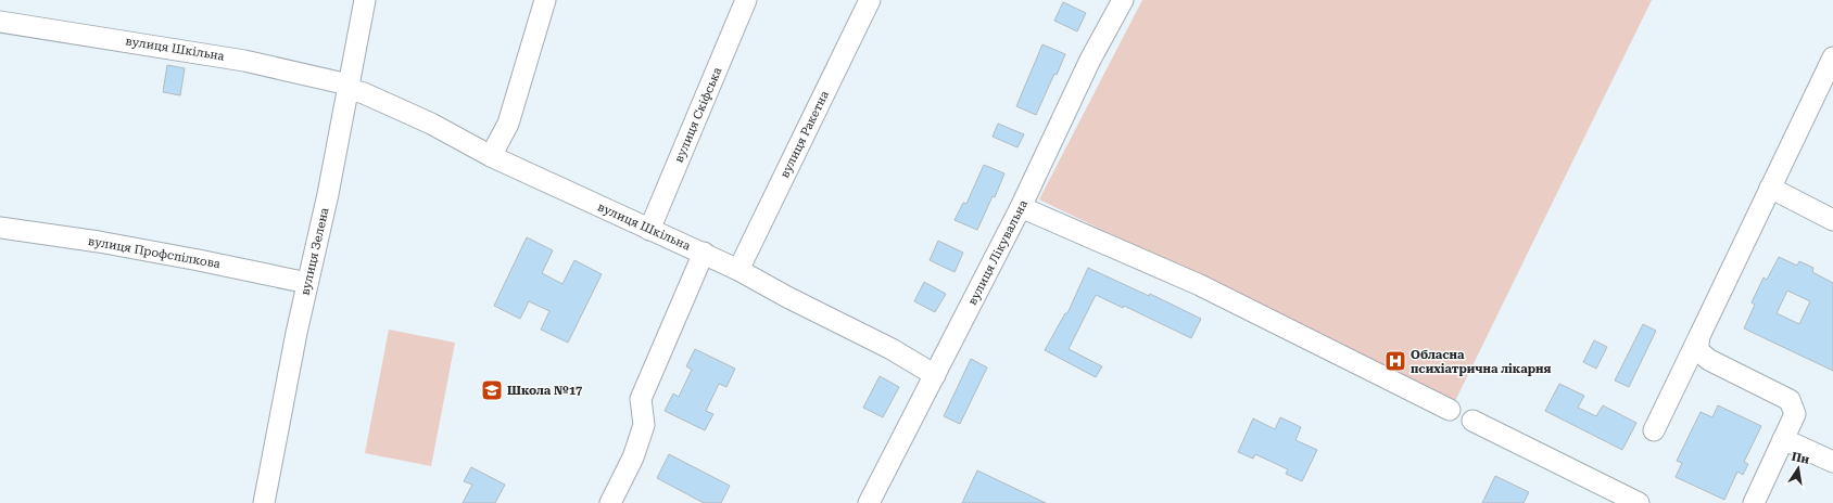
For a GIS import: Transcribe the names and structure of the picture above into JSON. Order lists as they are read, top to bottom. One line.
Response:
{"streets":{"street":["вулиця Шкільна","вулиця Скіфська","вулиця Ракетна","вулиця Зелена","вулиця Профспілкова","вулиця Лікувальна"]},"crossings":[["вулиця Шкільна","вулиця Скіфська"],["вулиця Шкільна","вулиця Ракетна"],["вулиця Шкільна","вулиця Зелена"],["вулиця Шкільна","вулиця Лікувальна"],["вулиця Зелена","вулиця Профспілкова"]],"places":{"hospital":["Обласна психіатрична лікарня"],"school or university":["Школа №17"]},"north":"top"}
